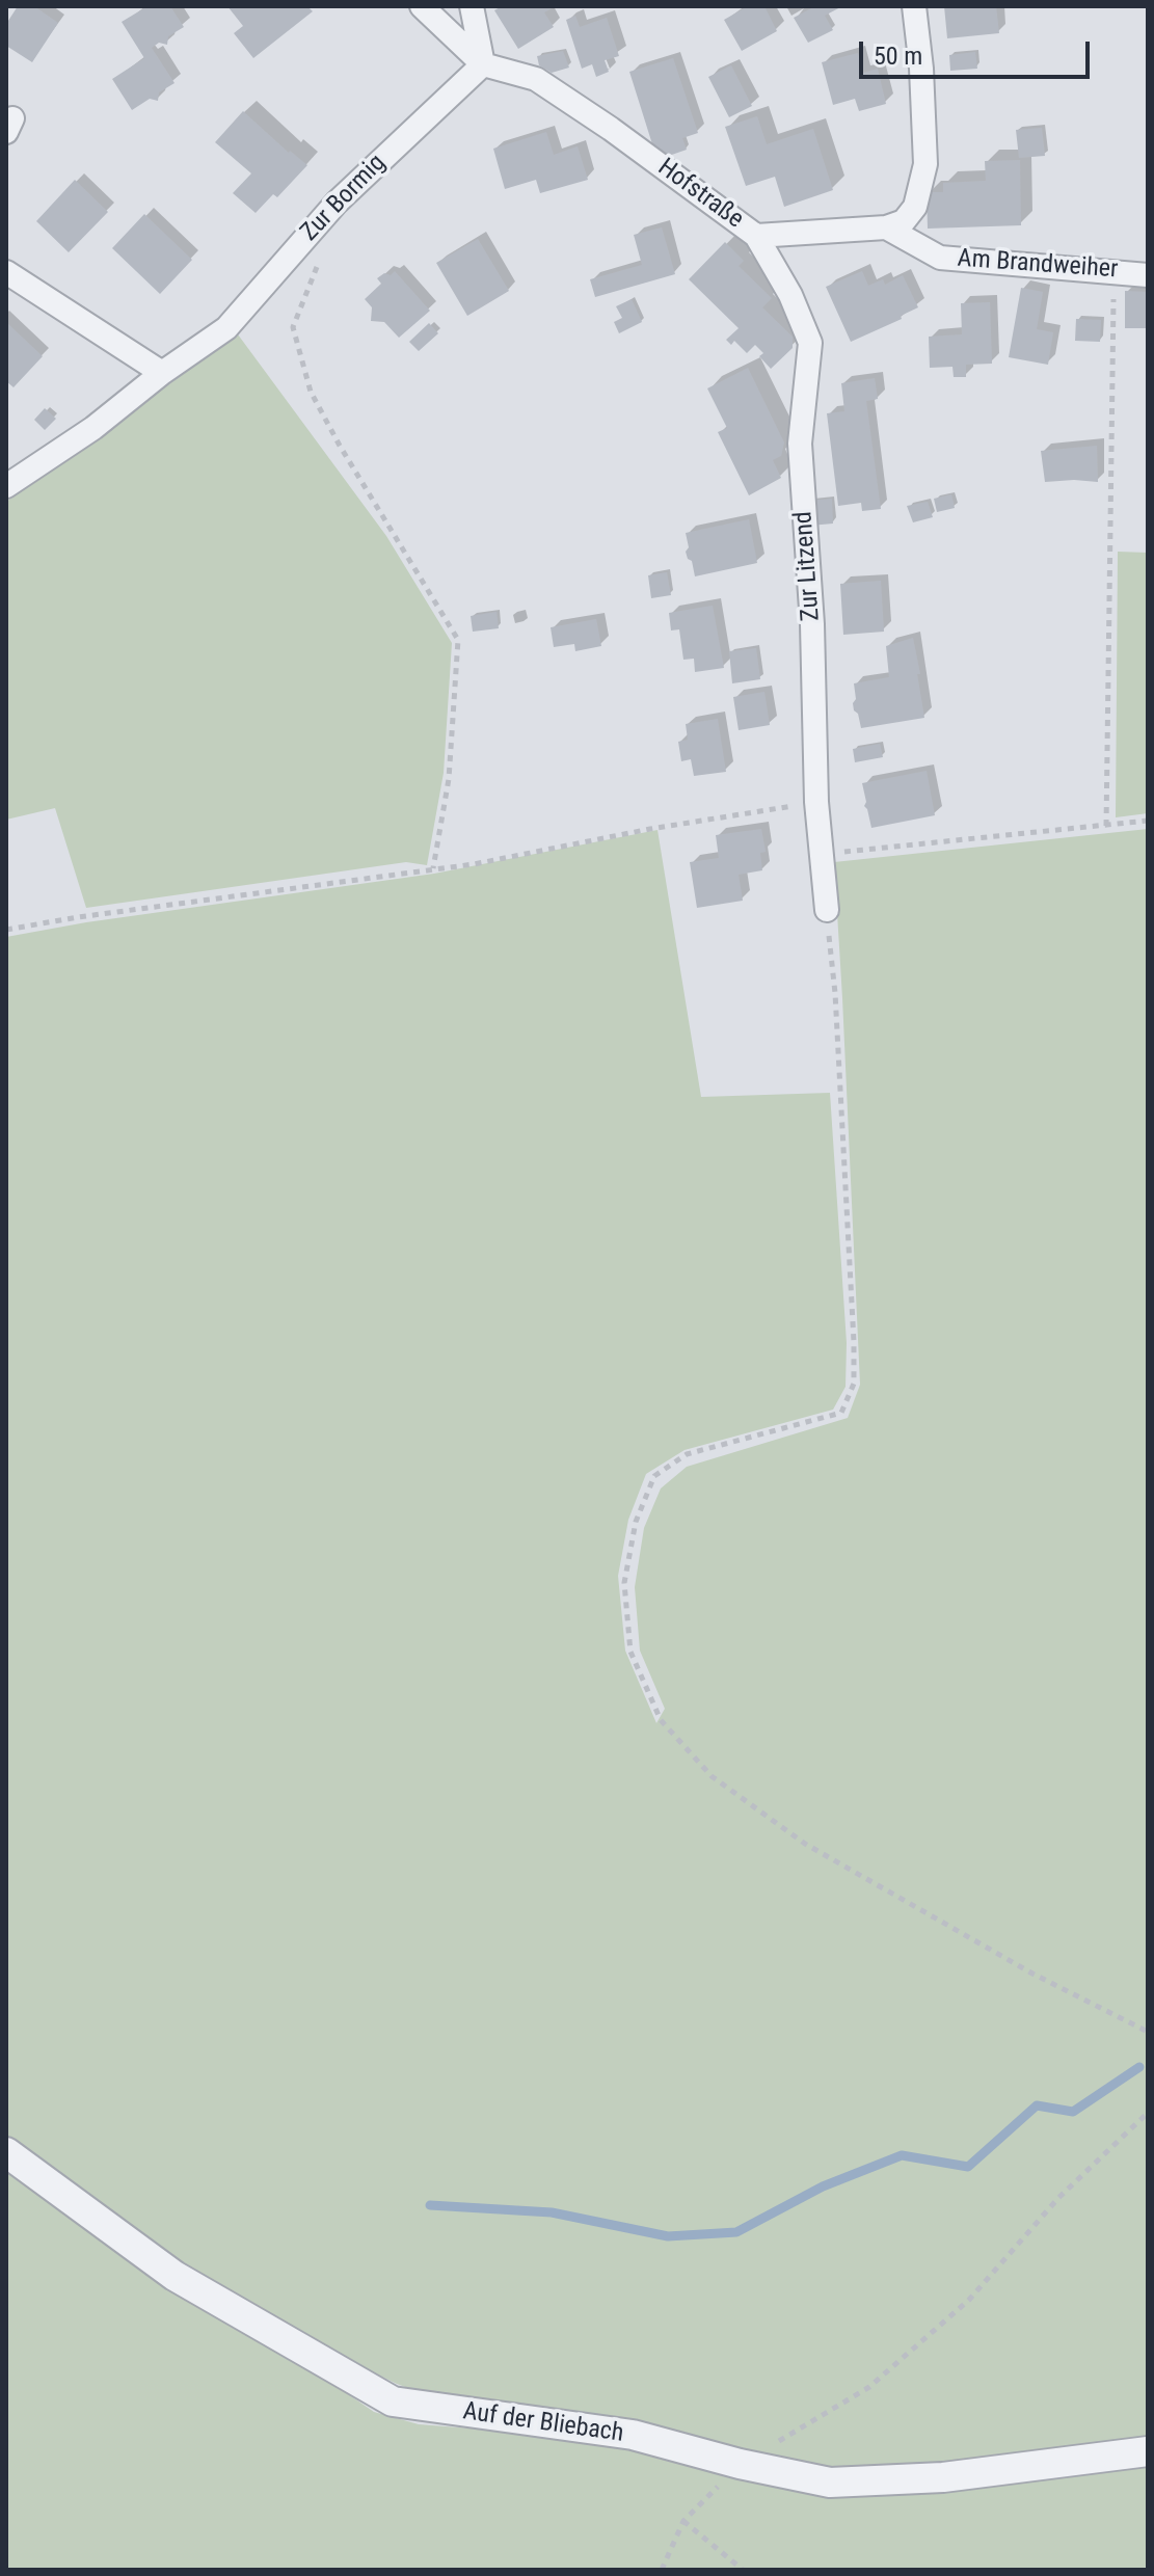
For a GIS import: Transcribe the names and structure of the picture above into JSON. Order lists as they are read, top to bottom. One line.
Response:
{"streets":{"street":["Hofstraße","Zur Bormig","Am Brandweiher","Zur Litzend","Auf der Bliebach"]},"crossings":[["Hofstraße","Zur Bormig"],["Hofstraße","Am Brandweiher"],["Hofstraße","Zur Litzend"]],"scale_bar":"50 m"}
